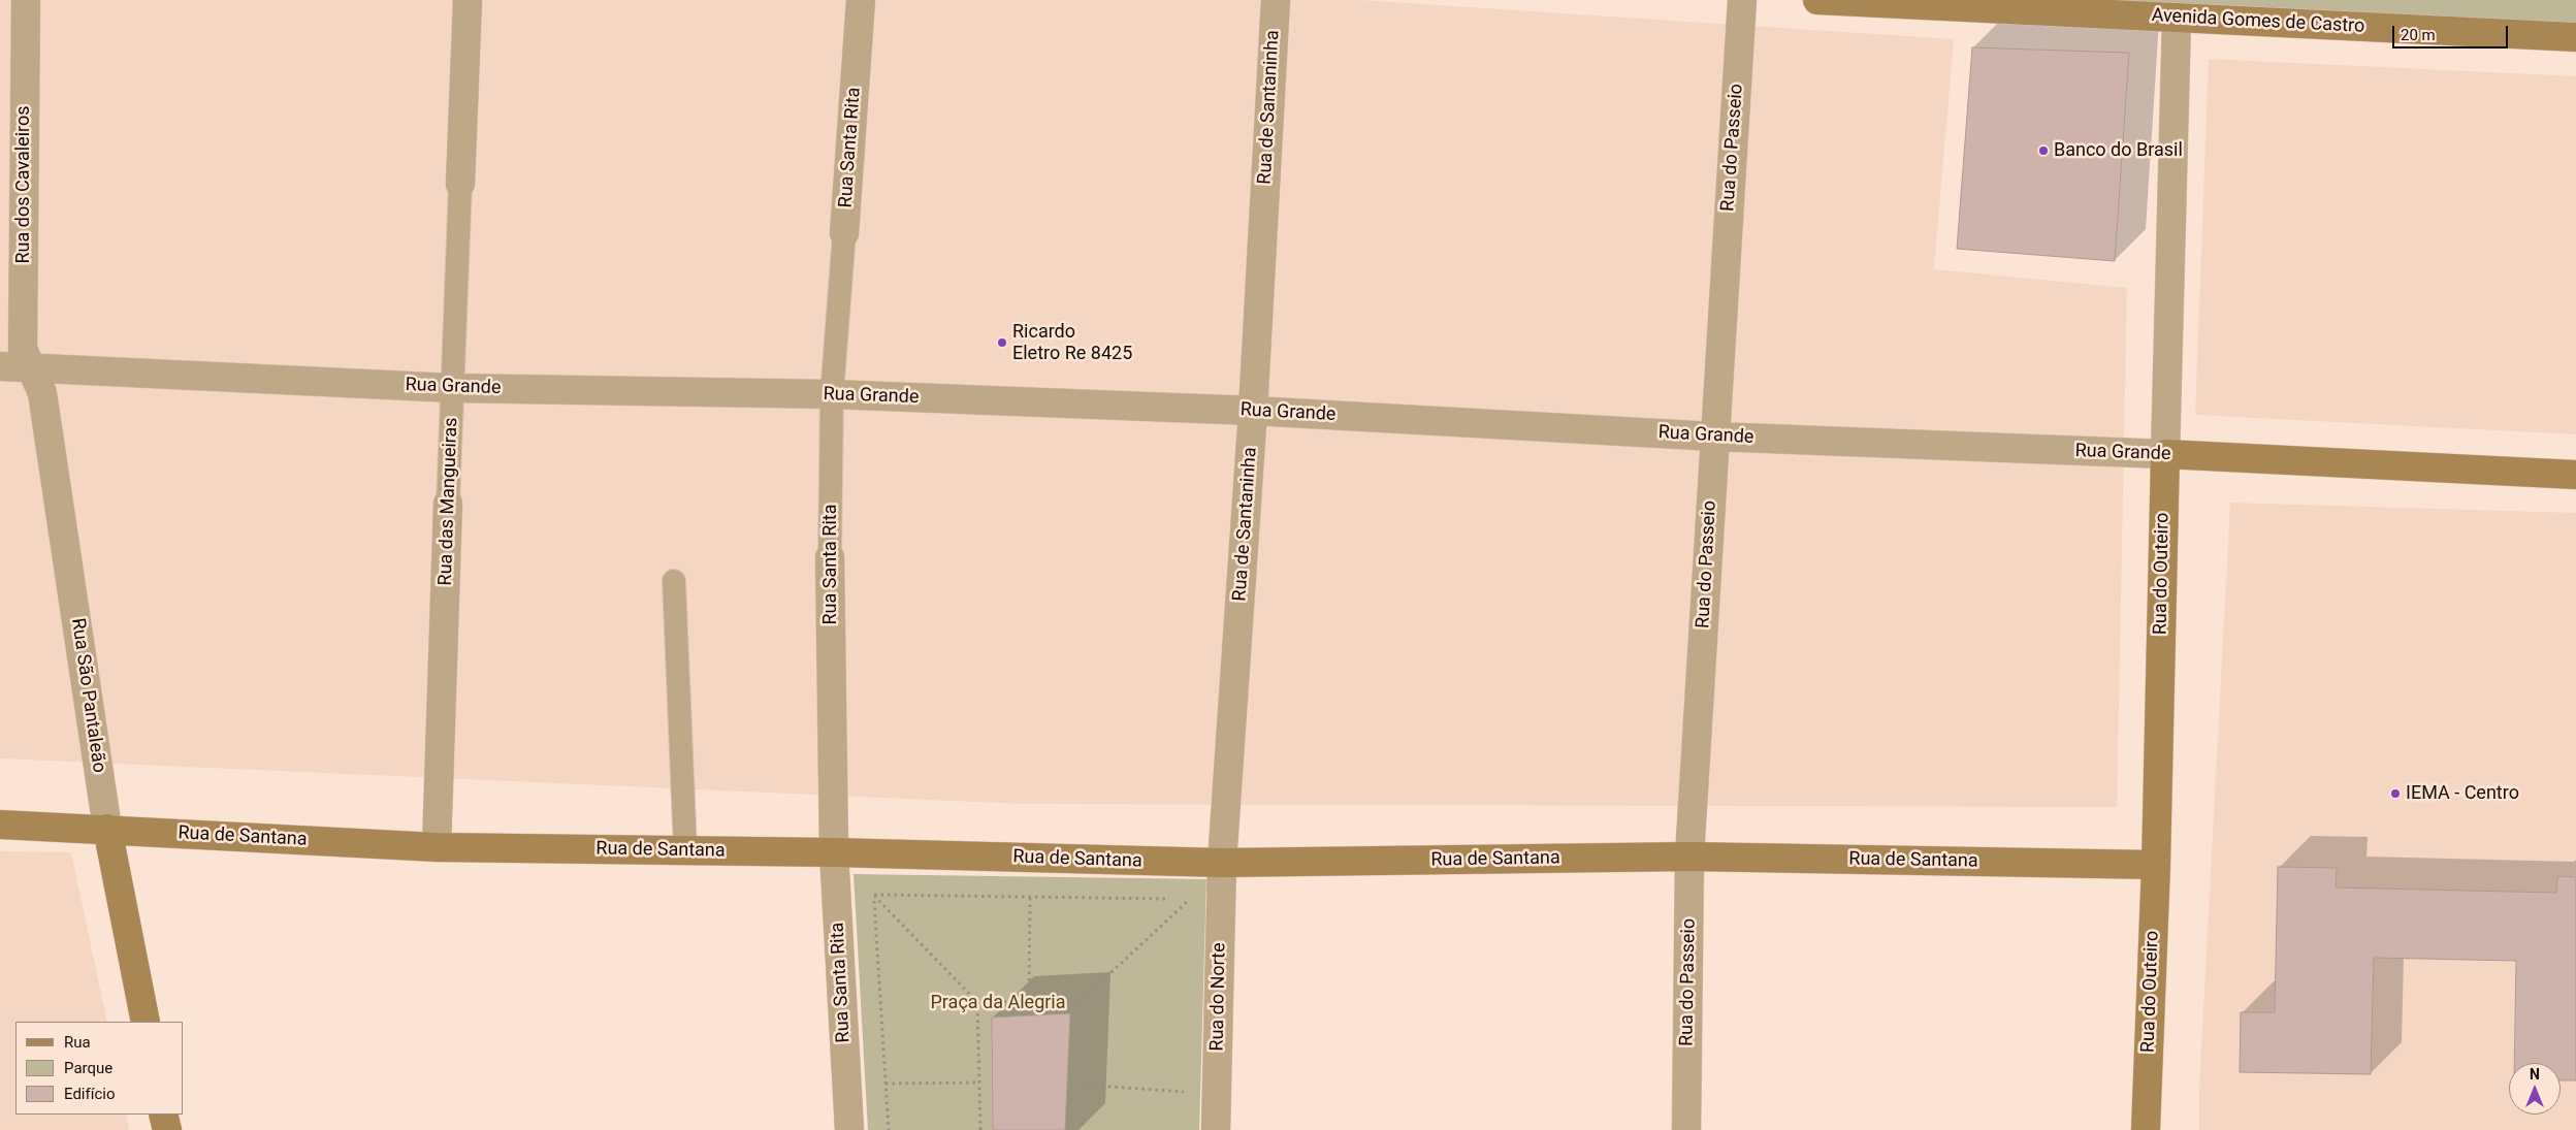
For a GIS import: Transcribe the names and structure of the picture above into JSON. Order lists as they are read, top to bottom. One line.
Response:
{"streets":{"street":["Avenida Gomes de Castro","Rua de Santaninha","Rua Santa Rita","Rua do Passeio","Rua dos Cavaleiros","Rua Grande","Rua das Mangueiras","Rua do Outeiro","Rua São Pantaleão","Rua de Santana","Rua do Norte"]},"crossings":[["Avenida Gomes de Castro","Rua do Outeiro"],["Rua de Santaninha","Rua Grande"],["Rua de Santaninha","Rua de Santana"],["Rua de Santaninha","Rua do Norte"],["Rua Santa Rita","Rua Grande"],["Rua Santa Rita","Rua de Santana"],["Rua do Passeio","Rua Grande"],["Rua do Passeio","Rua de Santana"],["Rua dos Cavaleiros","Rua Grande"],["Rua dos Cavaleiros","Rua São Pantaleão"],["Rua Grande","Rua das Mangueiras"],["Rua Grande","Rua do Outeiro"],["Rua Grande","Rua São Pantaleão"],["Rua das Mangueiras","Rua de Santana"],["Rua do Outeiro","Rua de Santana"],["Rua São Pantaleão","Rua de Santana"],["Rua de Santana","Rua do Norte"]],"parks":["Praça da Alegria"],"places":["Banco do Brasil","Ricardo Eletro Re 8425","IEMA - Centro"],"legend":["Rua","Parque","Edifício"],"scale_bar":"20 m","north":"top"}
